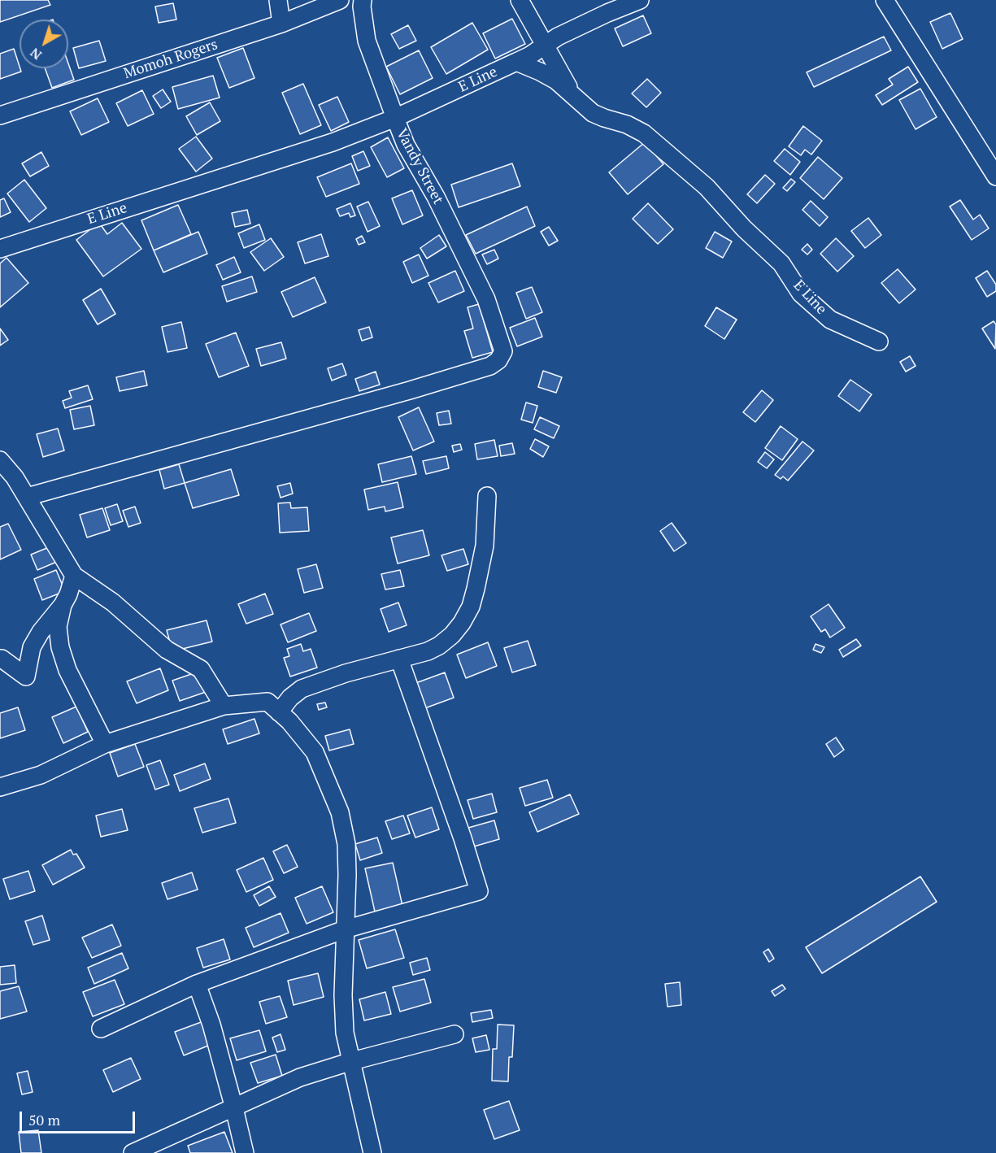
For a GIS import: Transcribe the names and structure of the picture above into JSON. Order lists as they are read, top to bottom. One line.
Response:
{"streets":{"street":["Momoh Rogers","E Line","Vandy Street"]},"crossings":[["E Line","Vandy Street"]],"scale_bar":"50 m","north":"bottom left"}
